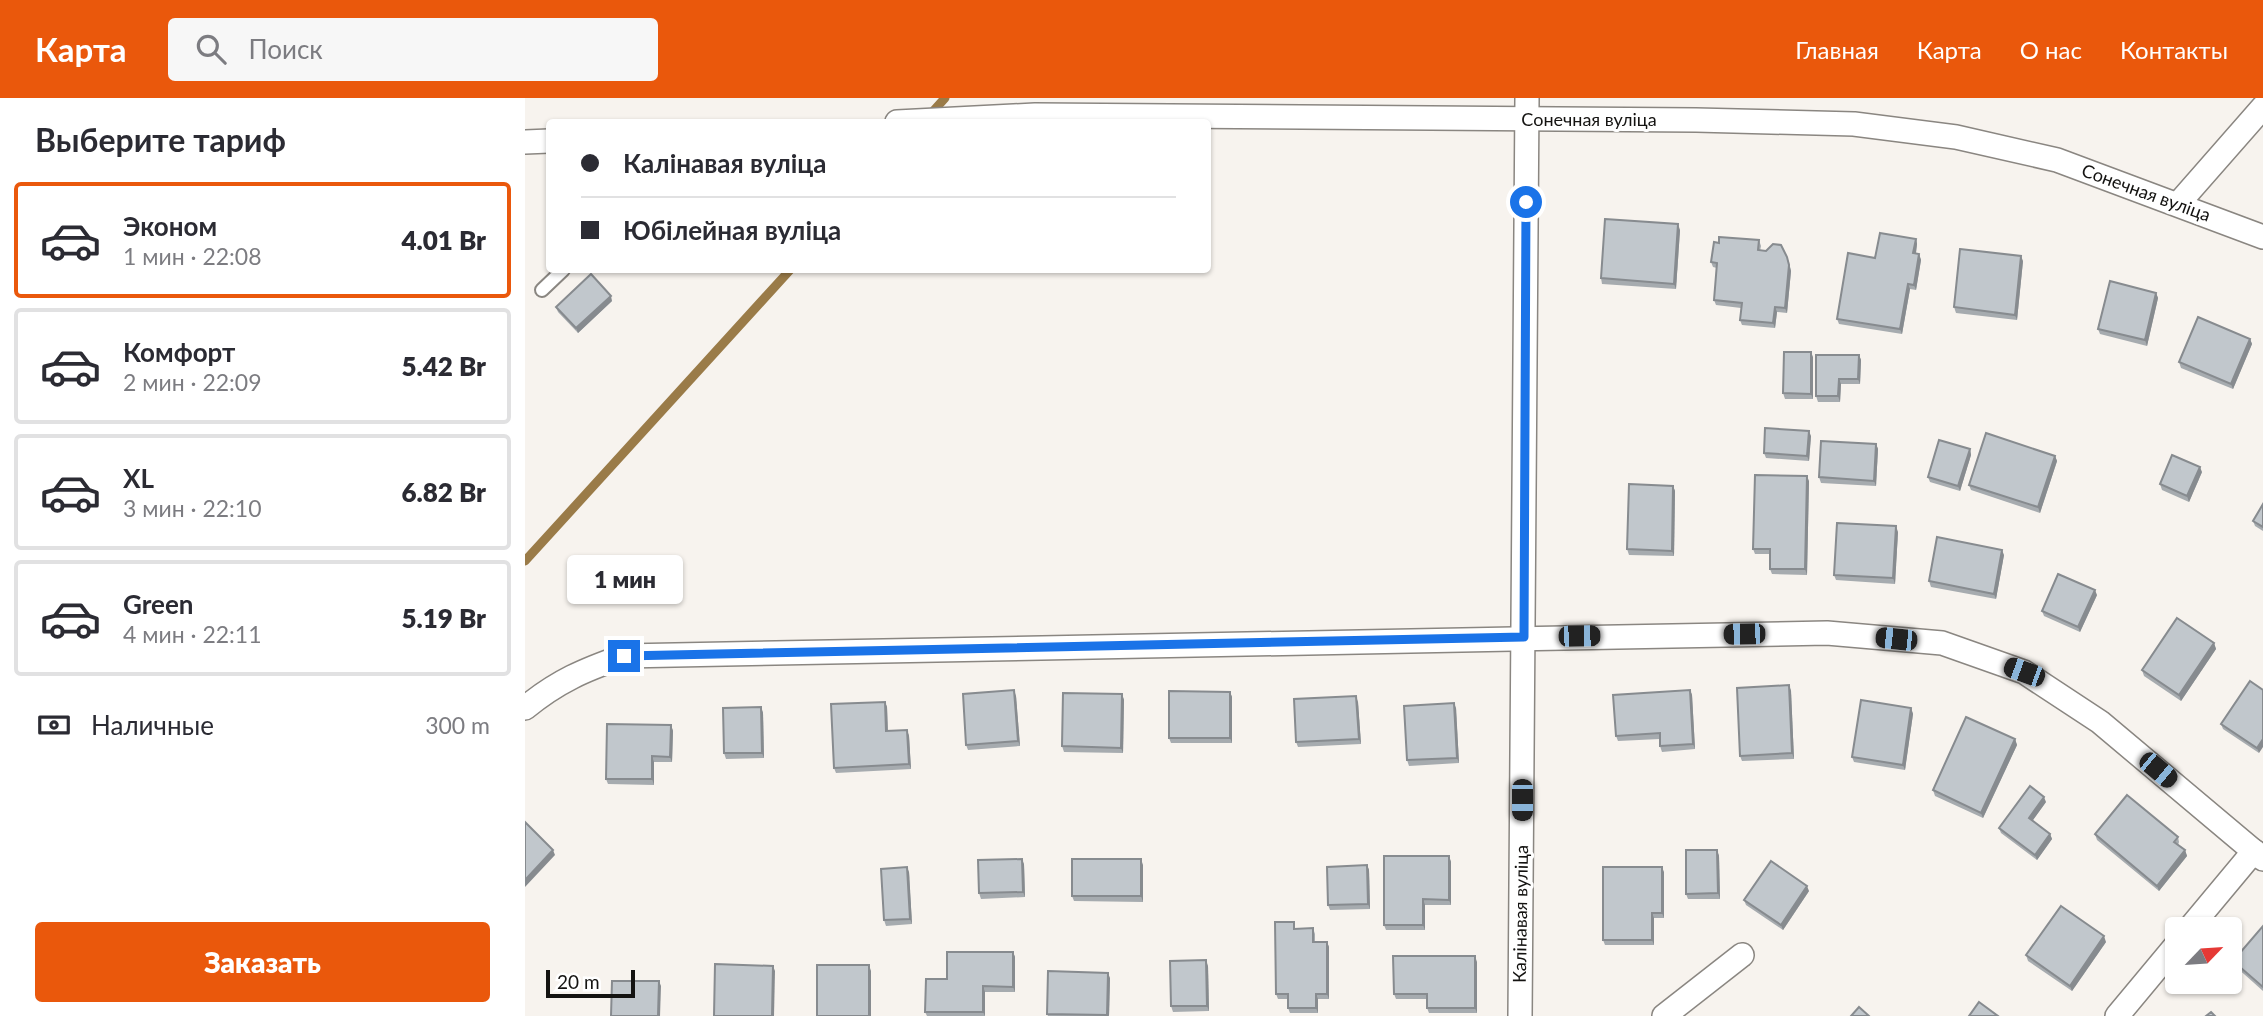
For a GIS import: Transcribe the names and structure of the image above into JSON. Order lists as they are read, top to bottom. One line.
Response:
{"streets":{"street":["Сонечная вуліца","Калінавая вуліца"]},"crossings":[["Сонечная вуліца","Калінавая вуліца"]],"scale_bar":"20 m","north":"top right","page":{"header":"Карта","search":"Поиск","nav":["Главная","Карта","О нас","Контакты"],"heading":"Выберите тариф","banner":["Калінавая вуліца","Юбілейная вуліца"],"list":[{"name":"Эконом","note":"1 мин · 22:08","value":"4.01 Br"},{"name":"Комфорт","note":"2 мин · 22:09","value":"5.42 Br"},{"name":"XL","note":"3 мин · 22:10","value":"6.82 Br"},{"name":"Green","note":"4 мин · 22:11","value":"5.19 Br"}],"bubble":"1 мин","pay":["Наличные","300 m"],"buttons":"Заказать","scale":"20 m"}}
